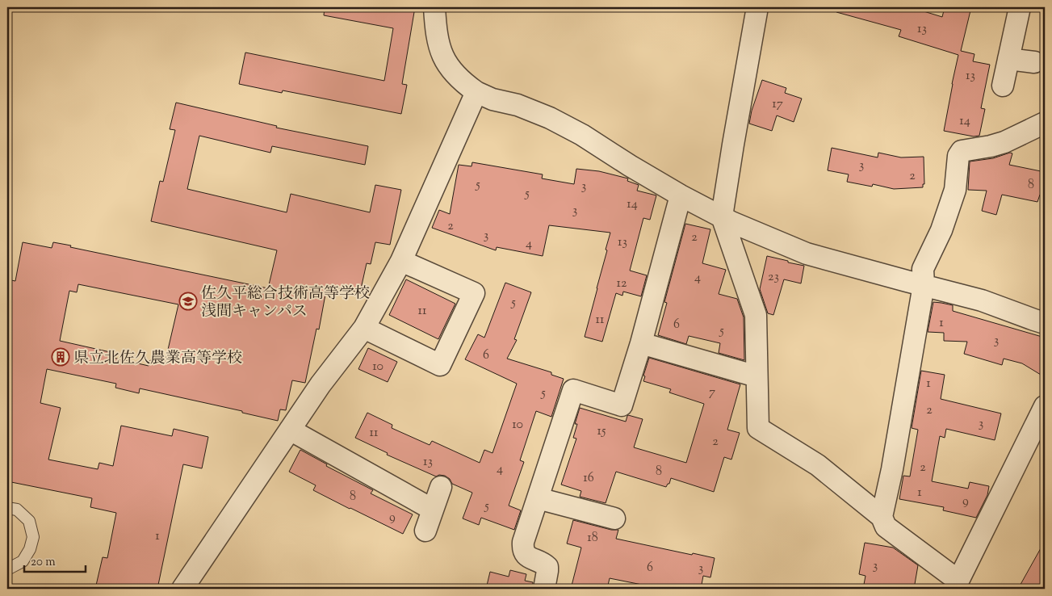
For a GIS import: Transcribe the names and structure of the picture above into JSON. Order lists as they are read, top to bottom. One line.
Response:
{"places":{"school or university":["佐久平総合技術高等学校 浅間キャンパス"],"building":["県立北佐久農業高等学校"]},"house_numbers":["13","13","17","14","3","2","5","8","3","5","14","3","2","3","2","13","4","23","4","12","5","11","11","1","6","5","3","6","10","1","7","5","2","3","10","15","11","2","13","2","4","8","16","1","8","9","5","9","1","18","3","6","3"],"scale_bar":"20 m"}
